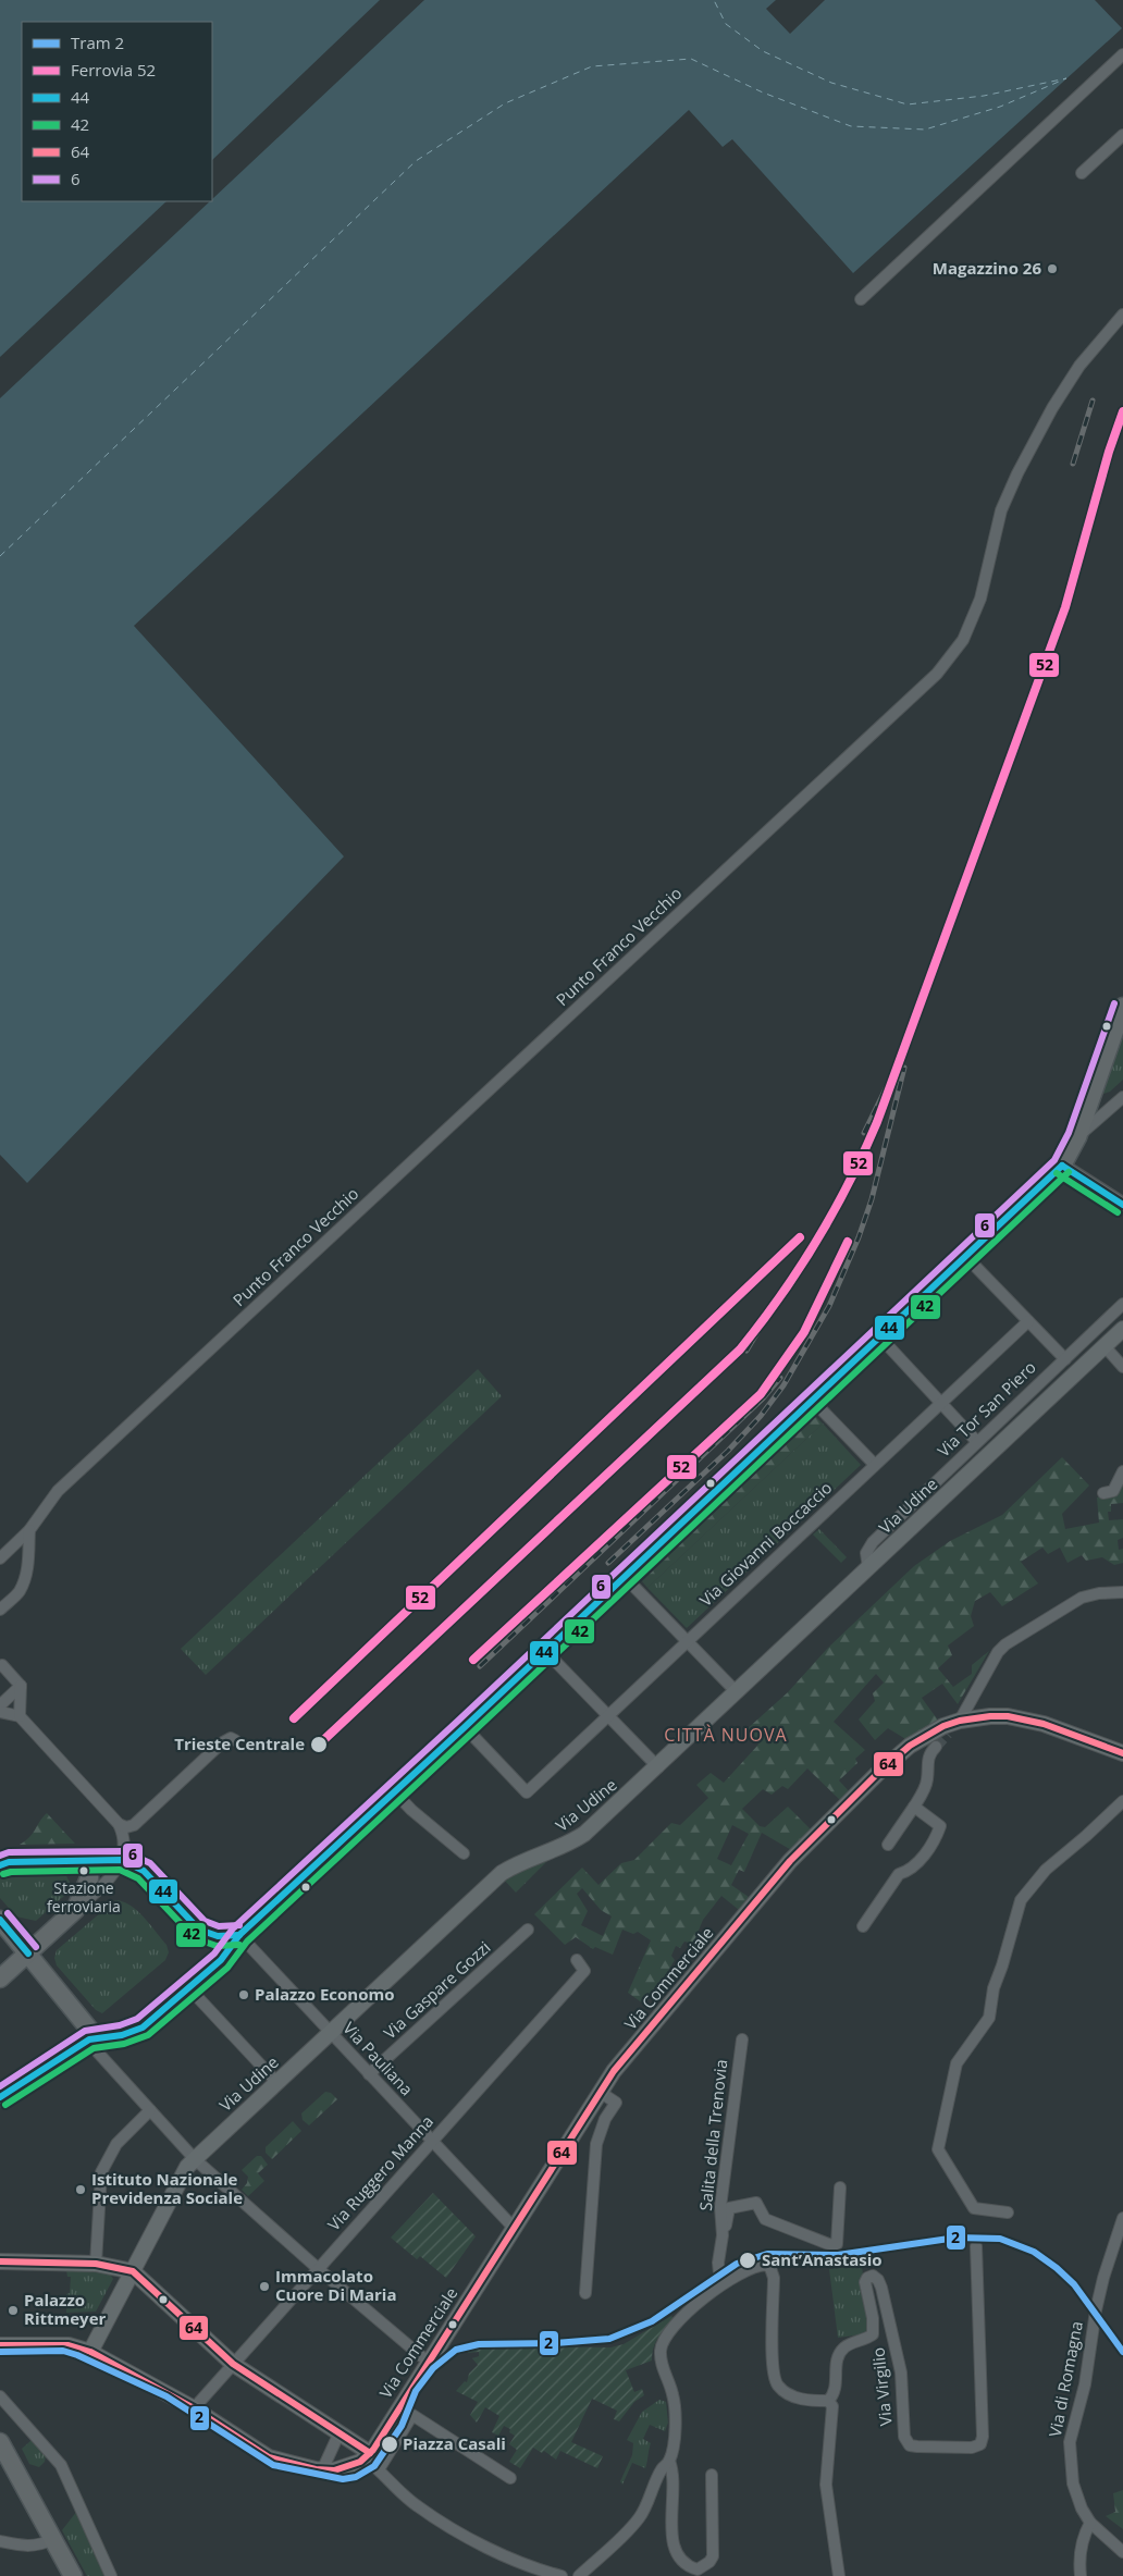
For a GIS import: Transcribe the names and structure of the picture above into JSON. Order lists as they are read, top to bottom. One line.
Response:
{"streets":{"main road":["Via Udine","Via Commerciale"],"street":["Punto Franco Vecchio","Via Tor San Piero","Via Giovanni Boccaccio","Via Gaspare Gozzi","Via Pauliana","Salita della Trenovia","Via Ruggero Manna","Via di Romagna","Via Virgilio"]},"crossings":[["Via Tor San Piero","Via Udine"],["Via Udine","Via Pauliana"],["Via Commerciale","Via Pauliana"],["Via Gaspare Gozzi","Via Pauliana"],["Via Pauliana","Via Ruggero Manna"]],"districts":["CITTÀ NUOVA"],"places":["Magazzino 26","Trieste Centrale","Stazione ferroviaria","Palazzo Economo","Istituto Nazionale Previdenza Sociale","Sant’Anastasio","Immacolato Cuore Di Maria","Palazzo Rittmeyer","Piazza Casali"],"lines":["rail line 52","transit line 6","transit line 44","transit line 42","transit line 64","tram line 2"],"legend":["Tram 2","Ferrovia 52","44","42","64","6"]}
